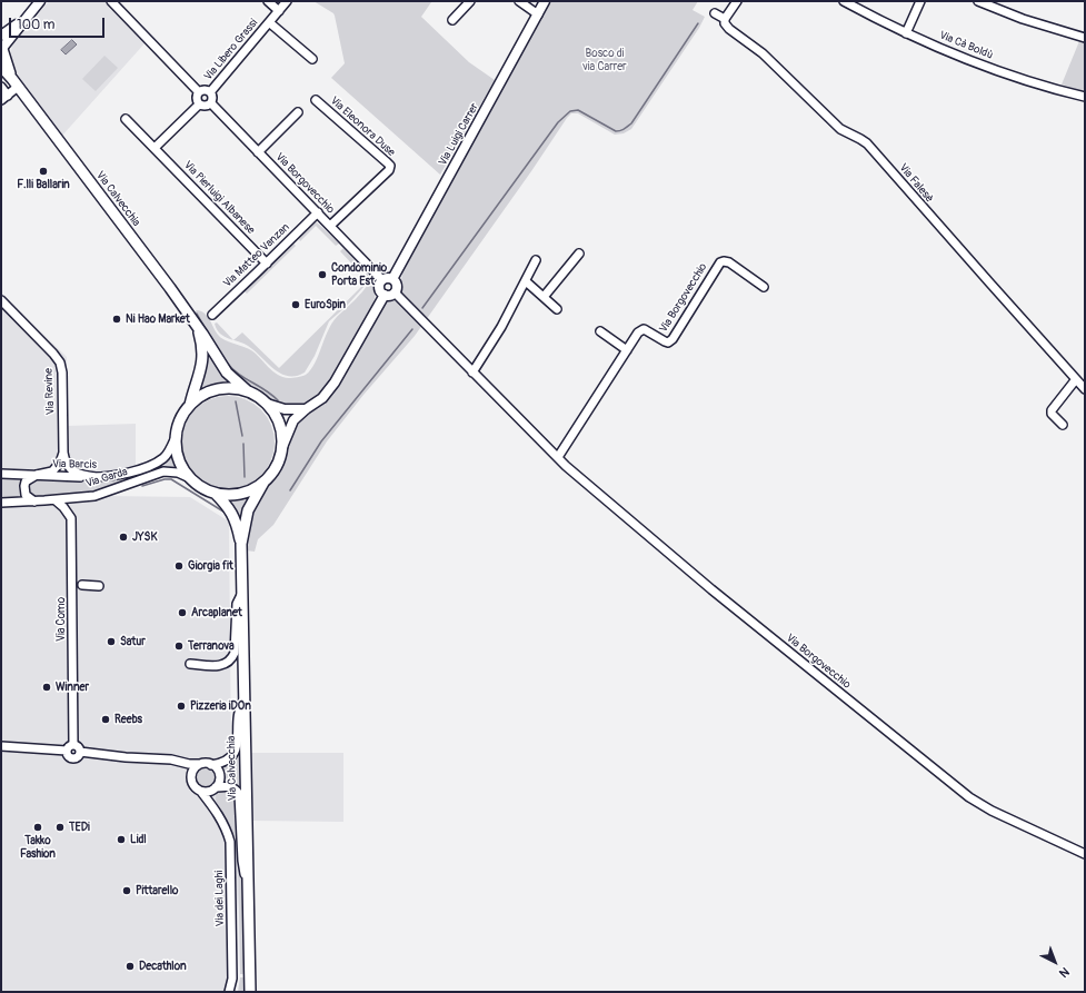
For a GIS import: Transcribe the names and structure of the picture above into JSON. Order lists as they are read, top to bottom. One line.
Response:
{"streets":{"main road":["Via Calvecchia"],"street":["Via Cà Boldù","Via Libero Grassi","Via Eleonora Duse","Via Luigi Carrer","Via Borgovecchio","Via Falesè","Via Pierluigi Albanese","Via Matteo Vanzan","Via Revine","Via Barcis","Via Garda","Via Como","Via dei Laghi"]},"crossings":[["Via Libero Grassi","Via Borgovecchio"],["Via Eleonora Duse","Via Borgovecchio"],["Via Luigi Carrer","Via Borgovecchio"],["Via Borgovecchio","Via Matteo Vanzan"],["Via Pierluigi Albanese","Via Matteo Vanzan"],["Via Calvecchia","Via Barcis"],["Via Calvecchia","Via Garda"],["Via Revine","Via Barcis"],["Via Barcis","Via Garda"],["Via Garda","Via Como"]],"parks":["Bosco di via Carrer"],"places":["F.lli Ballarin","Condominio Porta Est","EuroSpin","Ni Hao Market","JYSK","Giorgia fit","Arcaplanet","Satur","Terranova","Winner","Pizzeria iDOn","Reebs","Takko Fashion","TEDi","Lidl","Pittarello","Decathlon"],"scale_bar":"100 m","north":"bottom right"}
